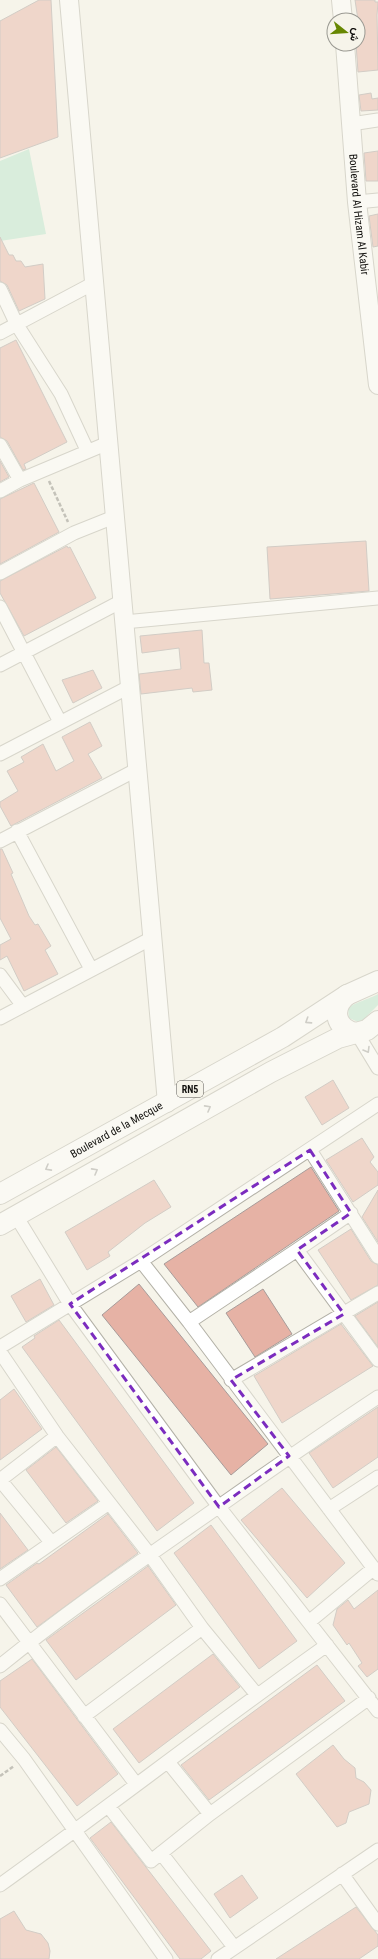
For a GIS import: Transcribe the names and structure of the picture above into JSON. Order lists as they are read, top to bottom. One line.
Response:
{"streets":{"main road":["RN5","Boulevard de la Mecque"],"street":["Boulevard Al Hizam Al Kabir"]},"north":"right"}
